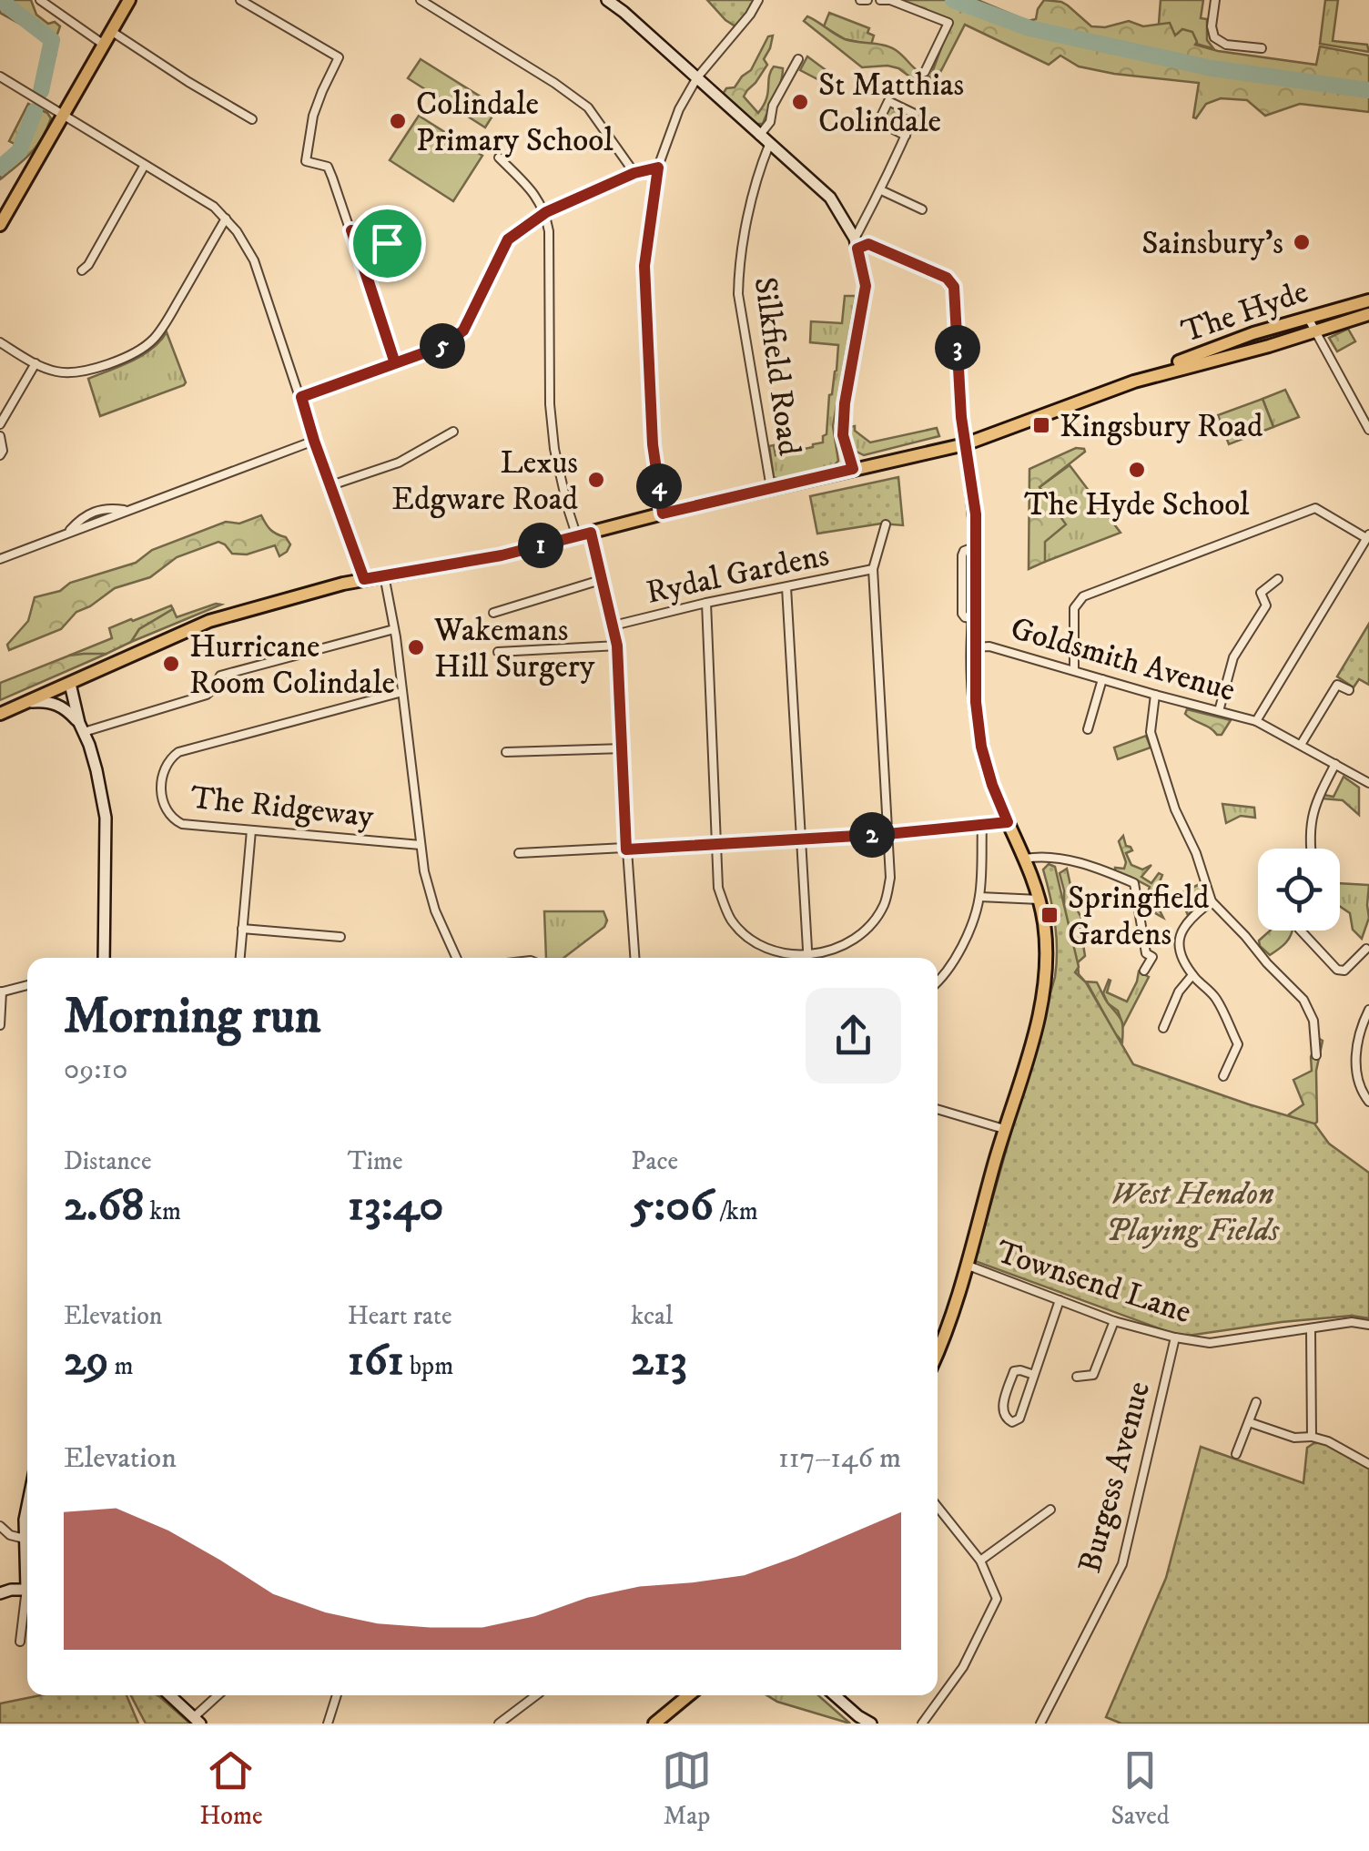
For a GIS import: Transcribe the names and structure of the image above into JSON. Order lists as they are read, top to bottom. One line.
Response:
{"streets":{"main road":["The Hyde"],"street":["Silkfield Road","Rydal Gardens","Goldsmith Avenue","The Ridgeway","Townsend Lane","Burgess Avenue"]},"crossings":[["The Hyde","Silkfield Road"],["Townsend Lane","Burgess Avenue"]],"parks":["West Hendon Playing Fields"],"places":{"other":["St Matthias Colindale","Colindale Primary School","Sainsbury's","The Hyde School","Lexus Edgware Road","Wakemans Hill Surgery","Hurricane Room Colindale"],"transit":["Kingsbury Road","Springfield Gardens"]},"page":{"pins":["5","3","4","1","2"],"heading":["Morning run","09:10"],"stats":[["Distance","2.68 km"],["Time","13:40"],["Pace","5:06 /km"],["Elevation","29 m"],["Heart rate","161 bpm"],["kcal","213"]],"chart":["Elevation","117–146 m"],"tabs":["Home","Map","Saved"]}}
